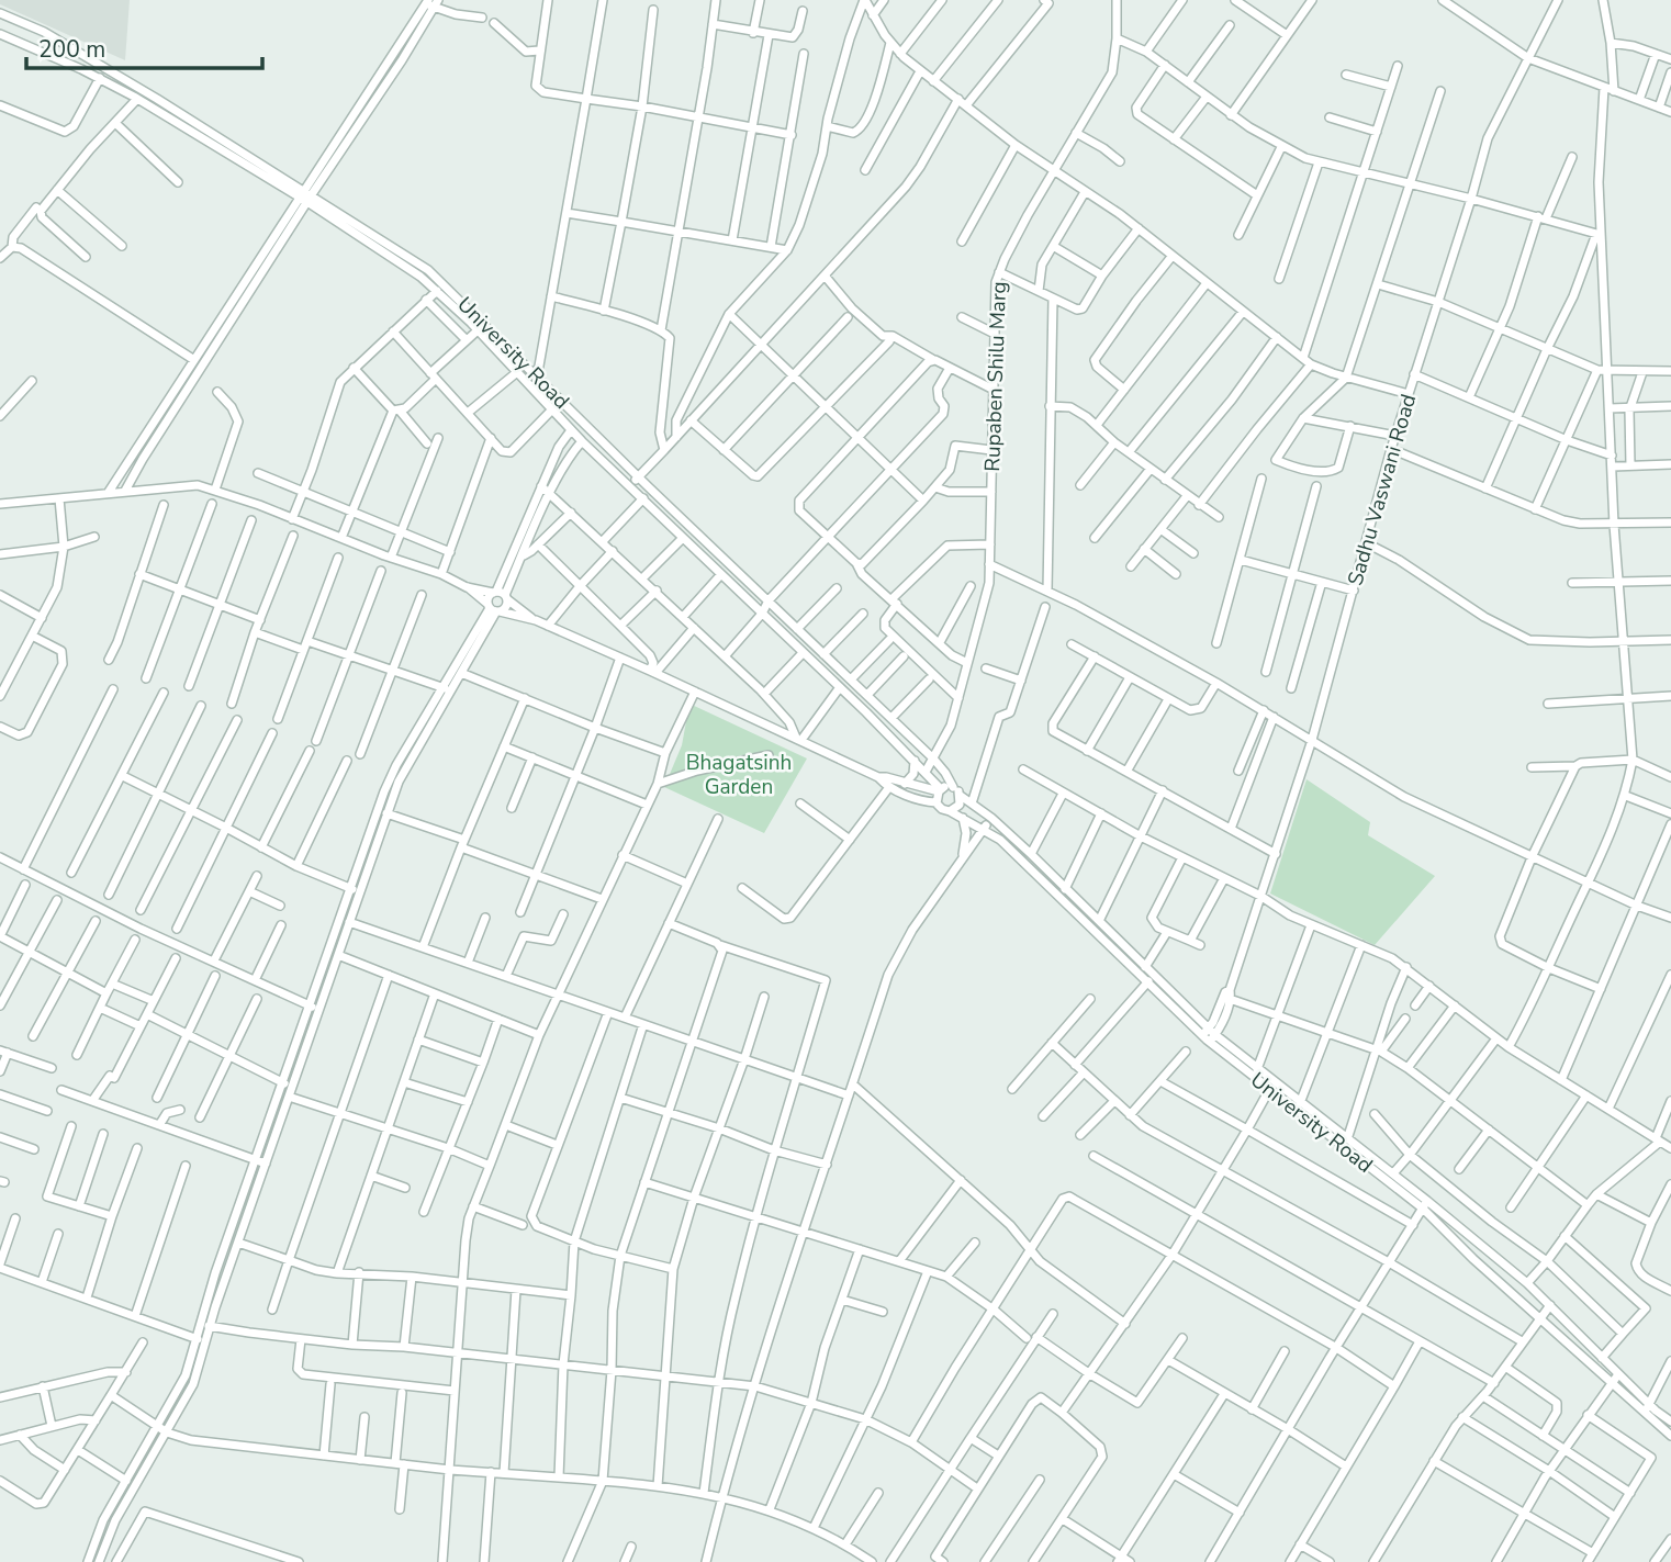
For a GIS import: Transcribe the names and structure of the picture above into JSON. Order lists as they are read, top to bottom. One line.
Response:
{"streets":{"street":["University Road","Rupaben Shilu Marg","Sadhu Vaswani Road"]},"crossings":[["University Road","Rupaben Shilu Marg"]],"parks":["Bhagatsinh Garden"],"scale_bar":"200 m"}
